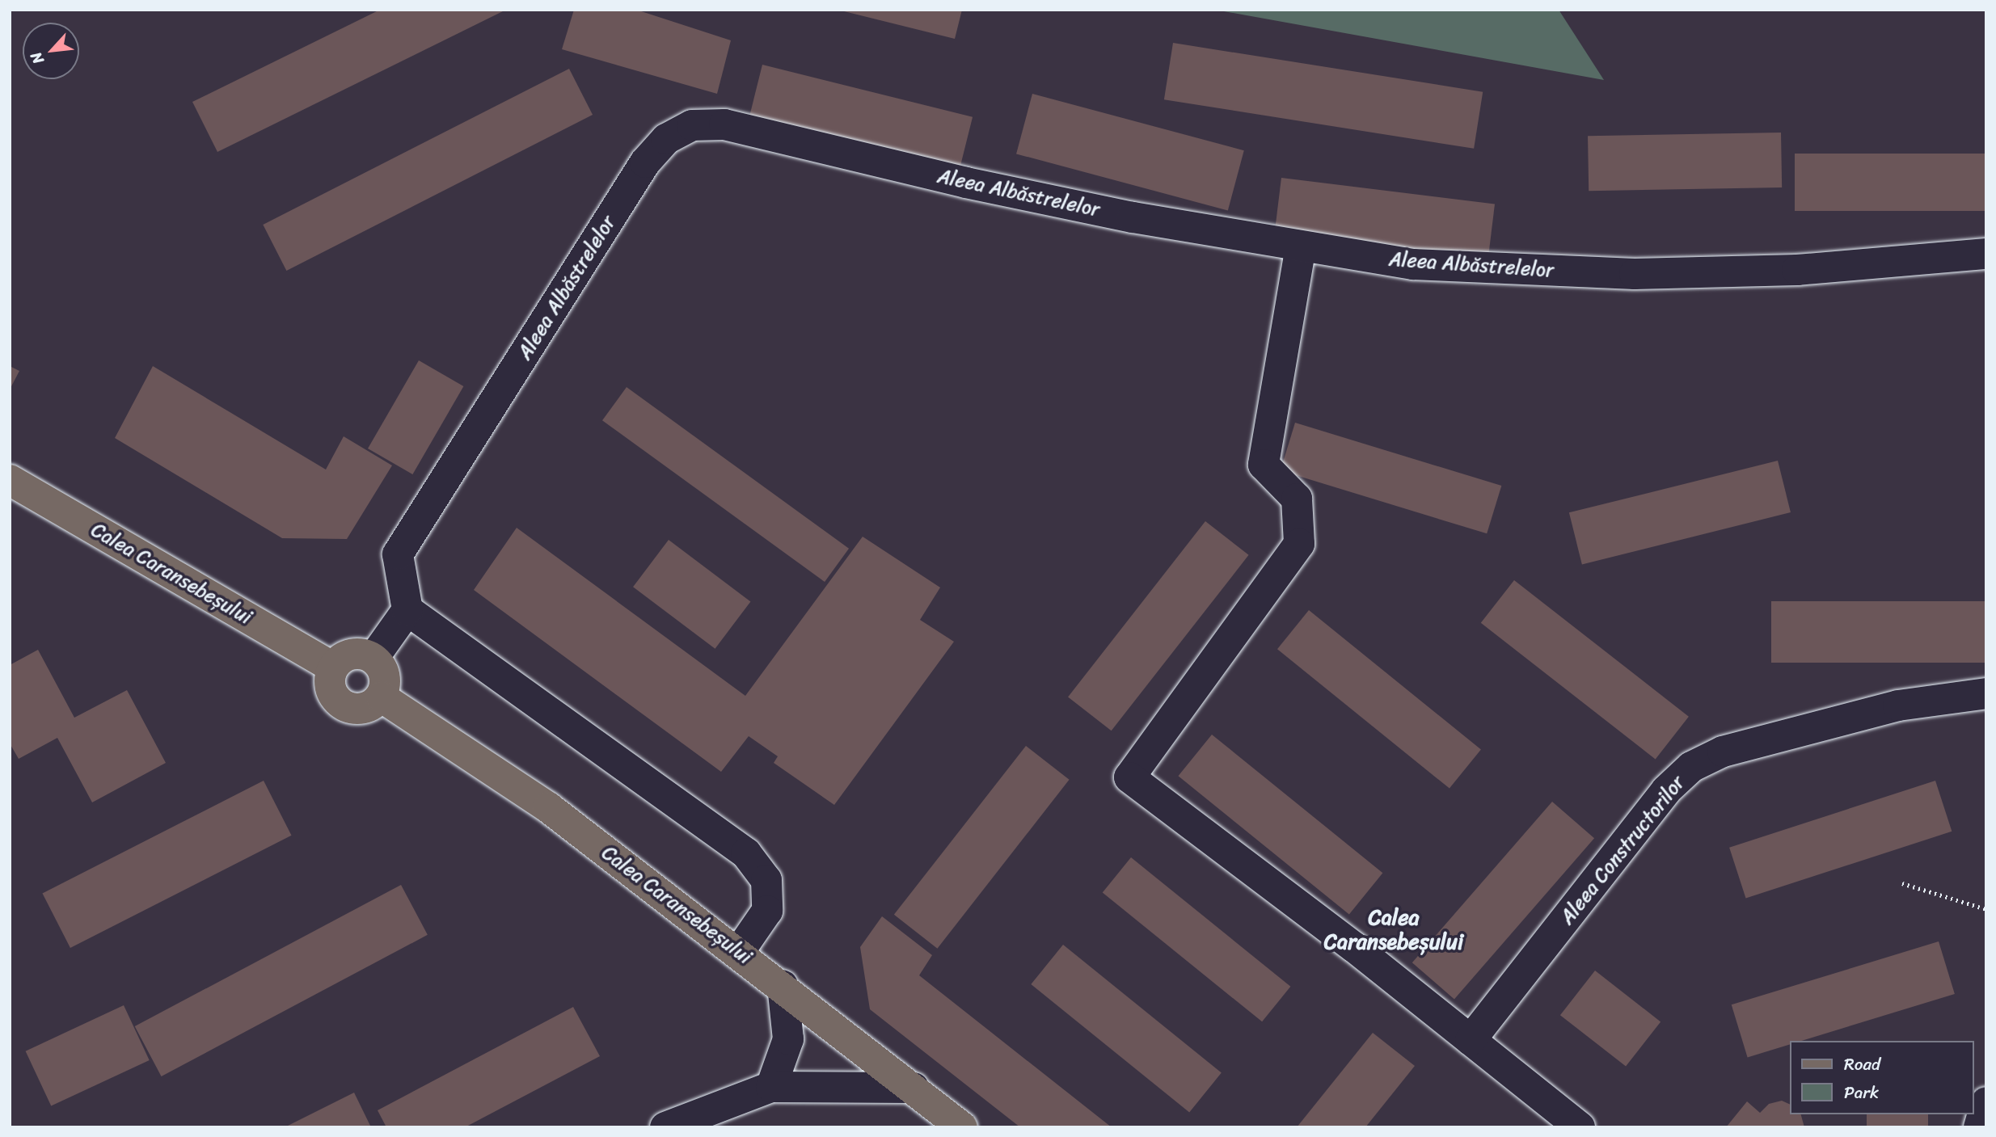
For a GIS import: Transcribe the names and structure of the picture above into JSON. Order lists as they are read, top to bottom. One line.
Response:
{"streets":{"main road":["Calea Caransebeșului"],"street":["Aleea Albăstrelelor","Aleea Constructorilor"]},"districts":["Calea Caransebeșului"],"legend":["Road","Park"],"north":"bottom left"}
